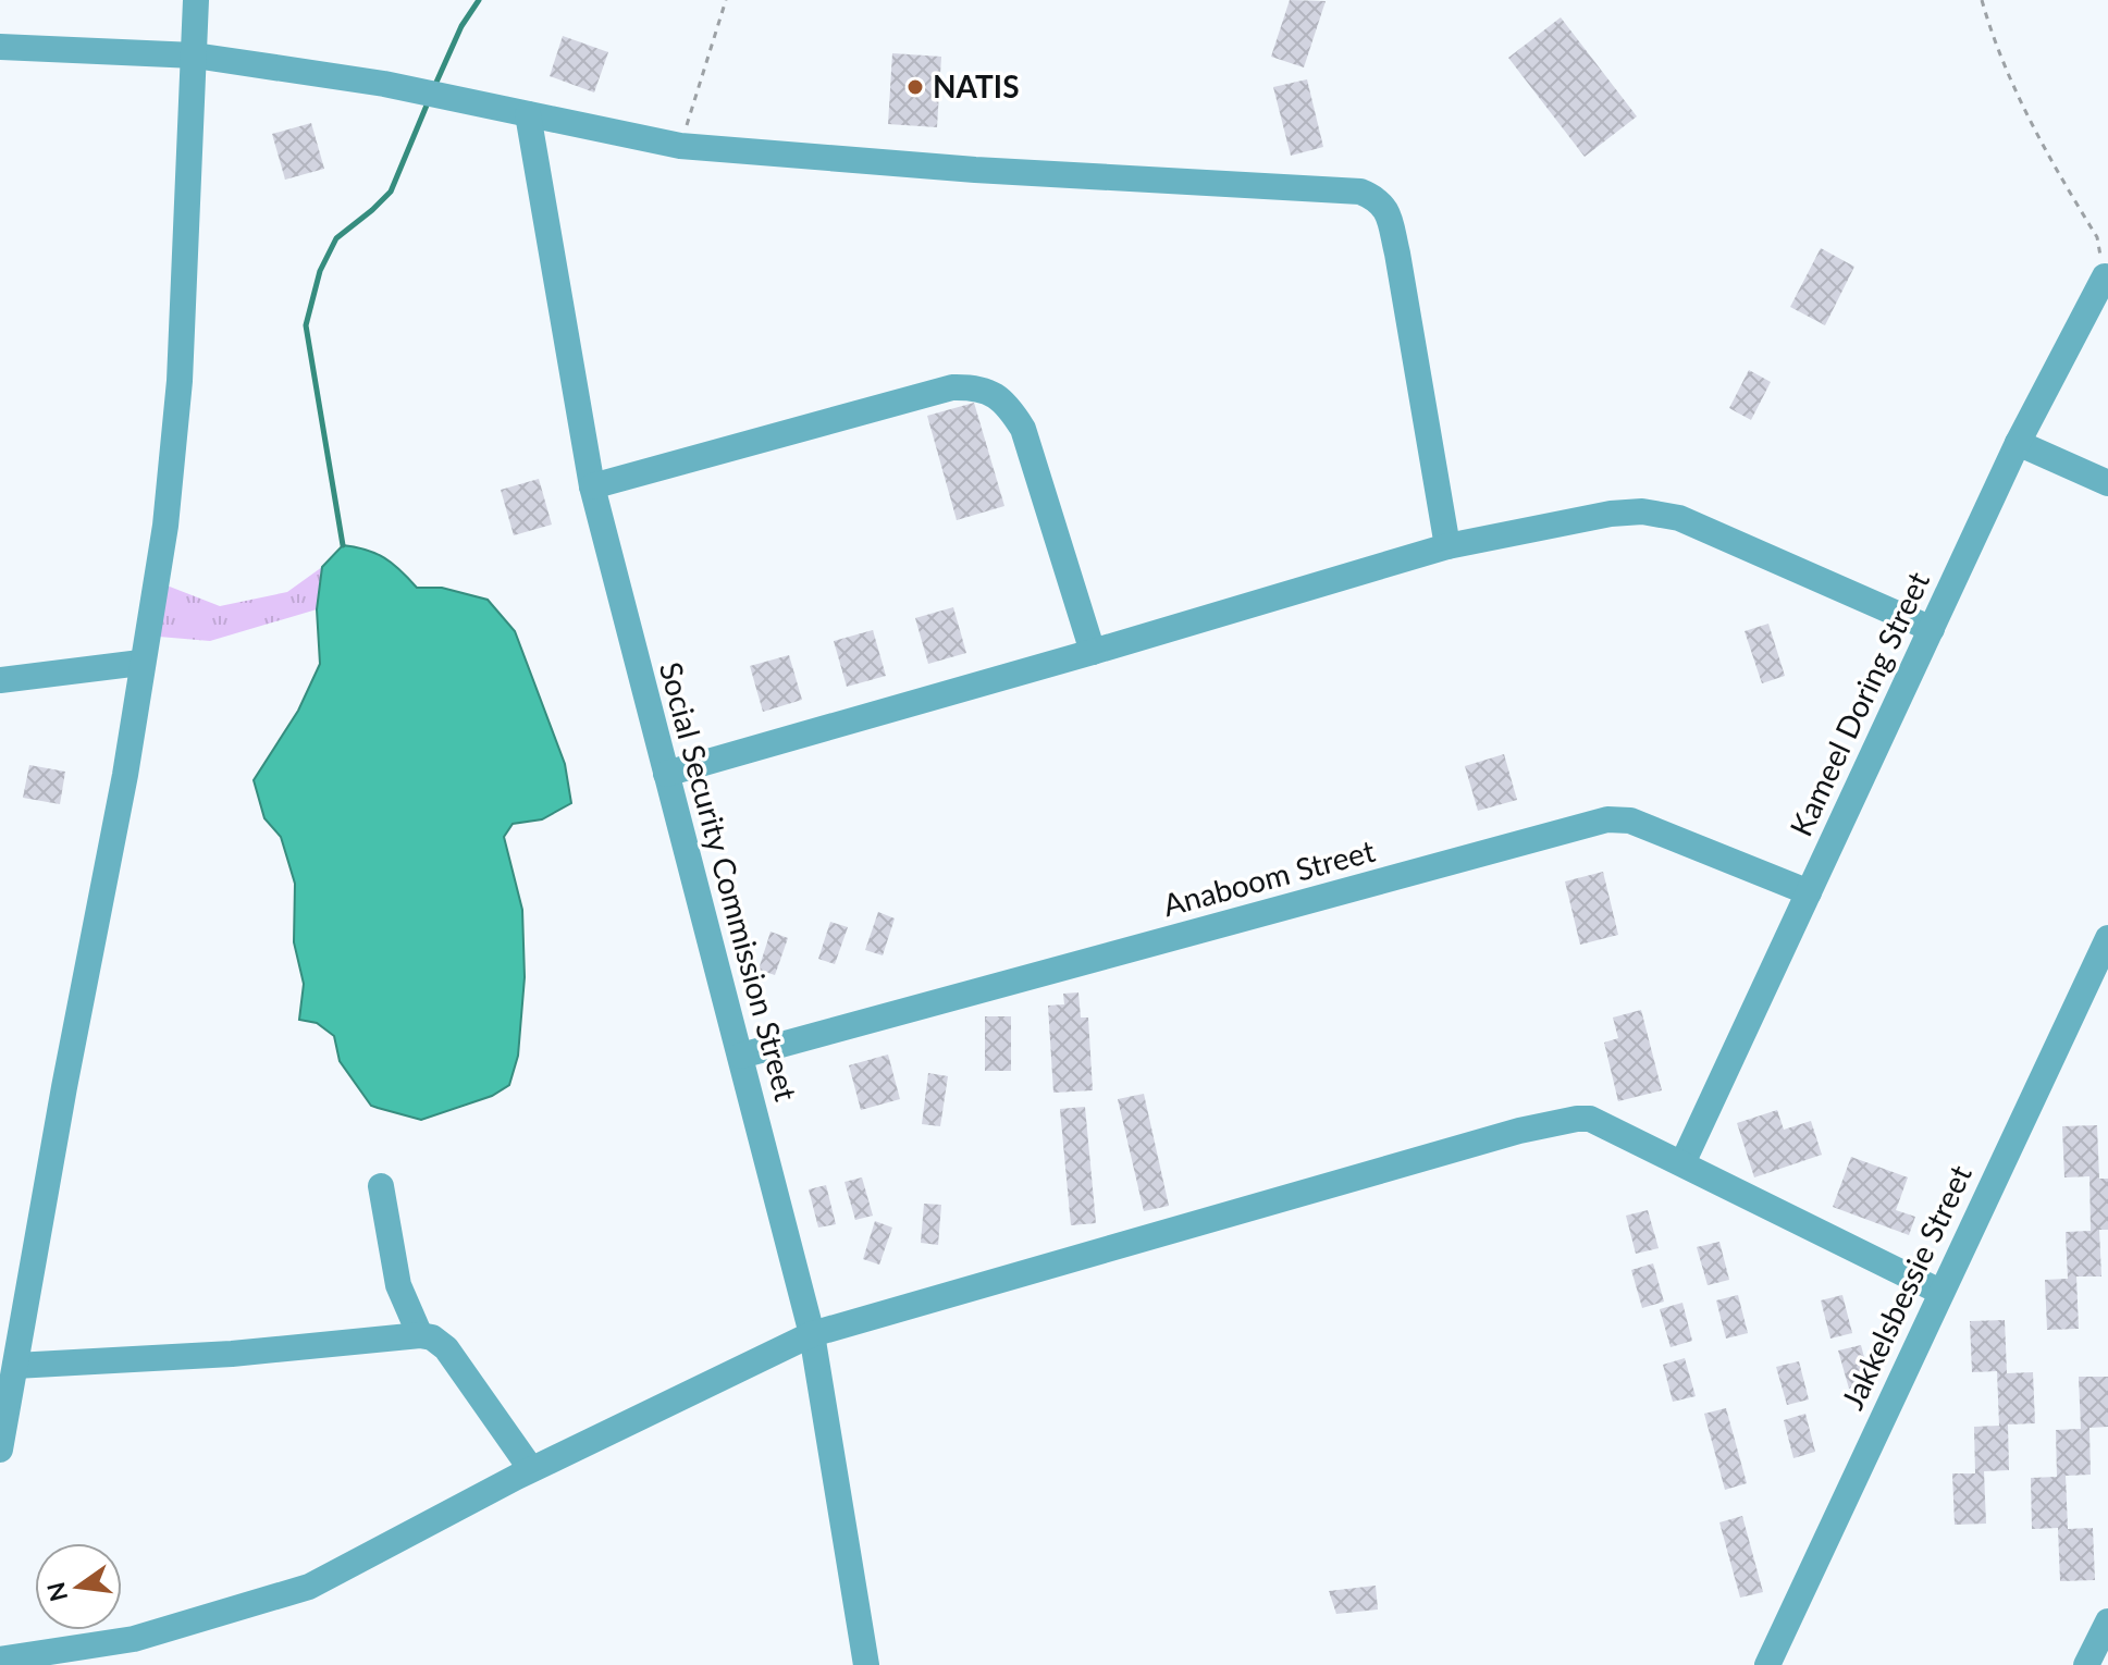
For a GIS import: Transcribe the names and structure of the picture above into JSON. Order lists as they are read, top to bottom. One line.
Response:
{"streets":{"street":["Kameel Doring Street","Anaboom Street","Social Security Commission Street","Jakkelsbessie Street"]},"crossings":[["Kameel Doring Street","Anaboom Street"],["Anaboom Street","Social Security Commission Street"]],"places":["NATIS"],"north":"left"}
